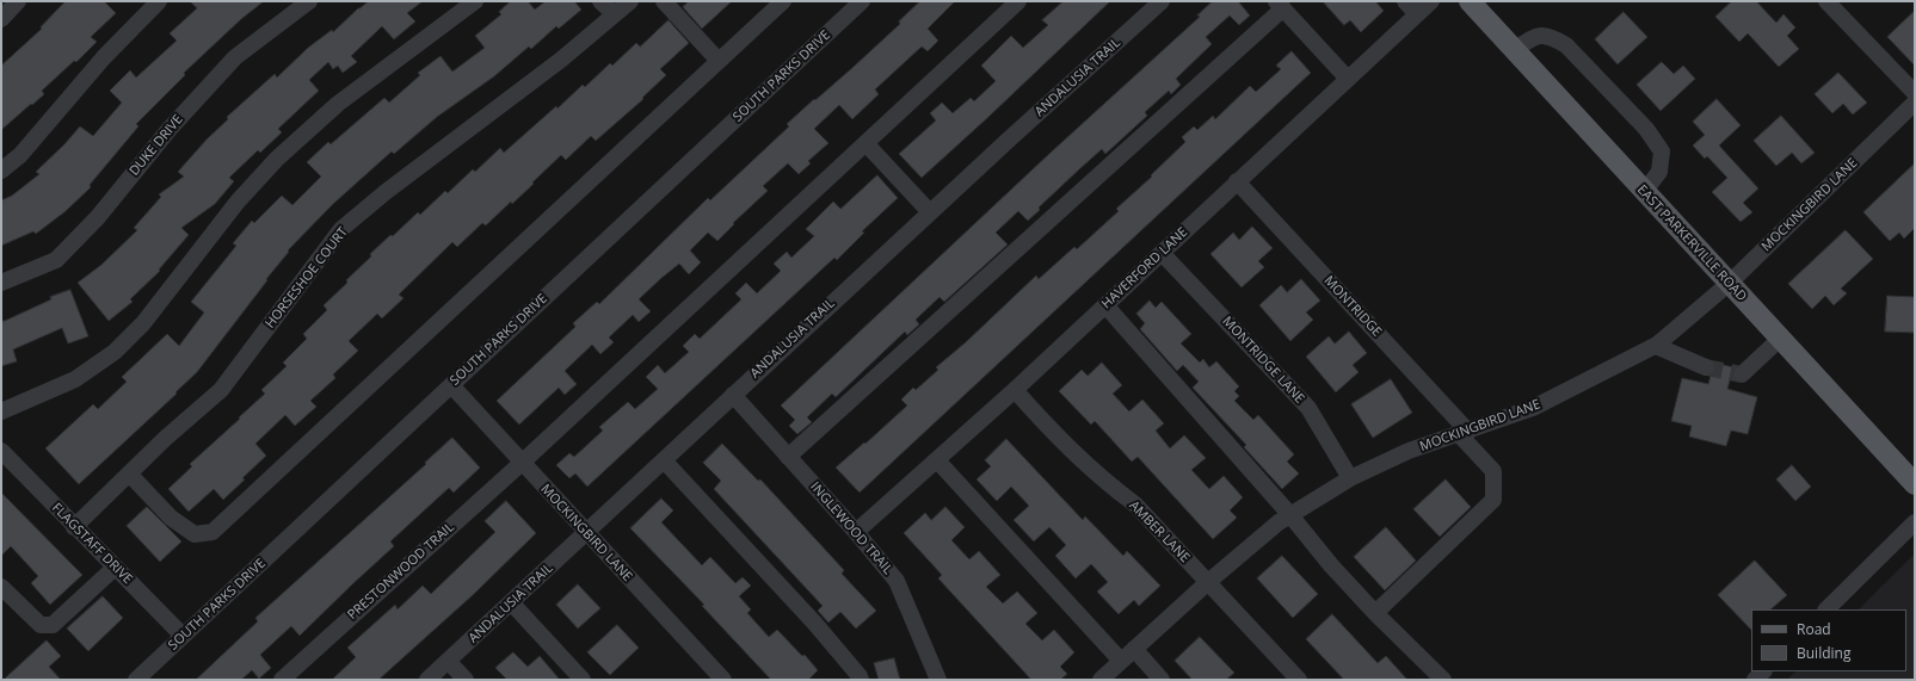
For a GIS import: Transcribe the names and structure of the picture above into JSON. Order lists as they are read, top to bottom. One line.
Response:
{"streets":{"main road":["EAST PARKERVILLE ROAD"],"street":["SOUTH PARKS DRIVE","ANDALUSIA TRAIL","DUKE DRIVE","MOCKINGBIRD LANE","HAVERFORD LANE","HORSESHOE COURT","MONTRIDGE","MONTRIDGE LANE","INGLEWOOD TRAIL","AMBER LANE","FLAGSTAFF DRIVE","PRESTONWOOD TRAIL"]},"crossings":[["SOUTH PARKS DRIVE","MOCKINGBIRD LANE"],["SOUTH PARKS DRIVE","FLAGSTAFF DRIVE"],["ANDALUSIA TRAIL","MOCKINGBIRD LANE"],["ANDALUSIA TRAIL","INGLEWOOD TRAIL"],["MOCKINGBIRD LANE","EAST PARKERVILLE ROAD"],["MOCKINGBIRD LANE","MONTRIDGE"],["MOCKINGBIRD LANE","MONTRIDGE LANE"],["MOCKINGBIRD LANE","AMBER LANE"],["MOCKINGBIRD LANE","PRESTONWOOD TRAIL"],["HAVERFORD LANE","MONTRIDGE"],["HAVERFORD LANE","MONTRIDGE LANE"],["HAVERFORD LANE","INGLEWOOD TRAIL"],["HAVERFORD LANE","AMBER LANE"],["HORSESHOE COURT","FLAGSTAFF DRIVE"]],"legend":["Road","Building"]}
